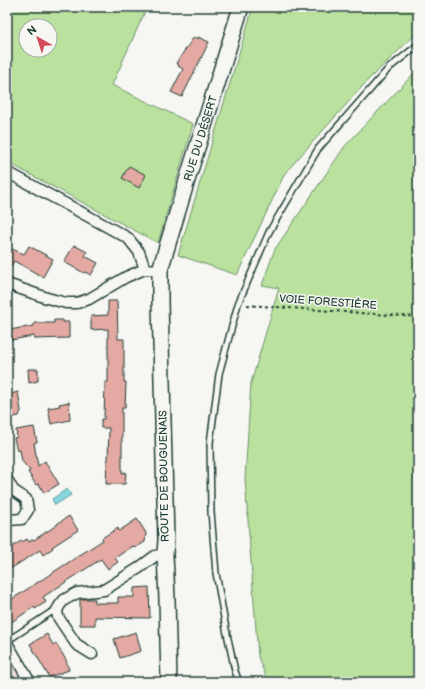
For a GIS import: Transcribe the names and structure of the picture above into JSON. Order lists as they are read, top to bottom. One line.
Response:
{"streets":{"street":["RUE DU DÉSERT","ROUTE DE BOUGUENAIS"],"path":["VOIE FORESTIÈRE"]},"crossings":[["RUE DU DÉSERT","ROUTE DE BOUGUENAIS"]],"north":"top left"}
